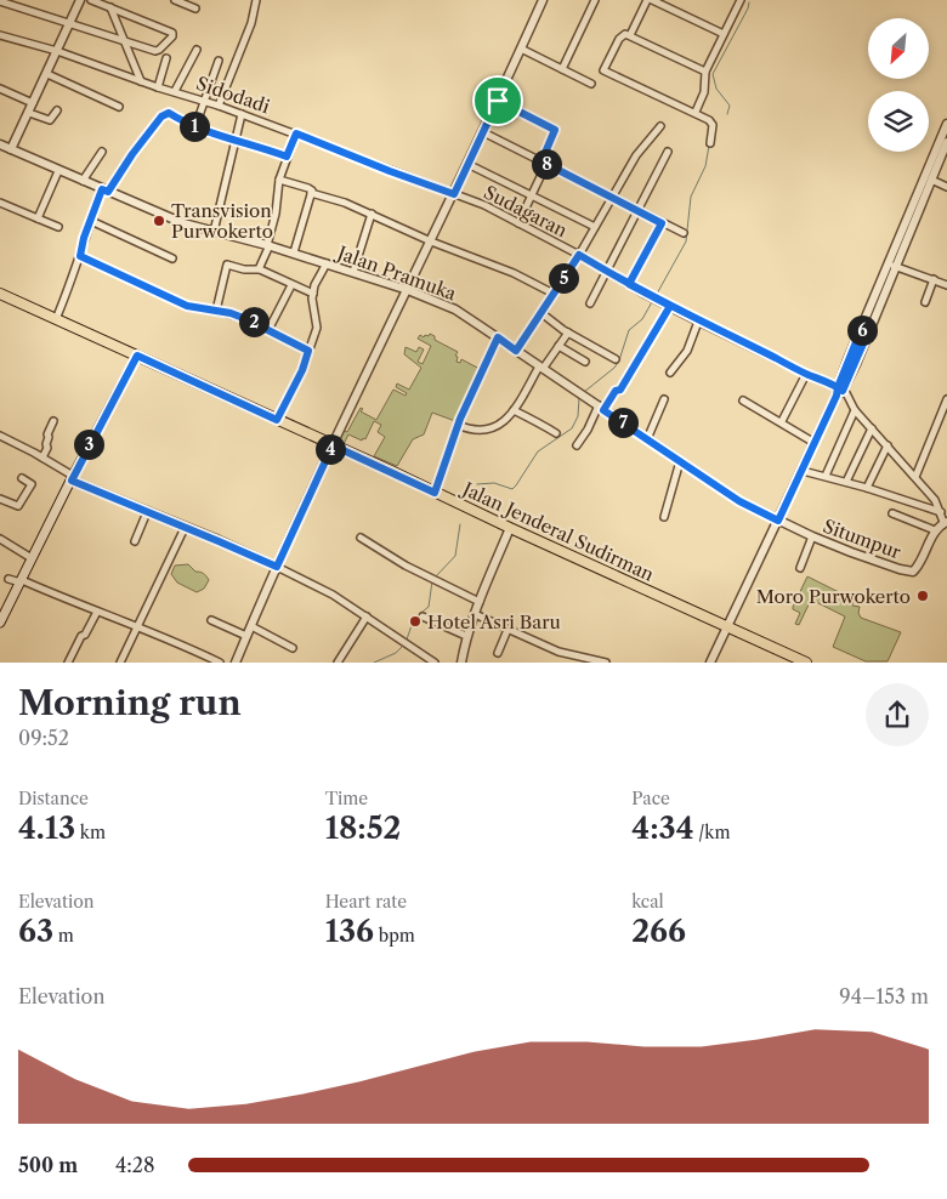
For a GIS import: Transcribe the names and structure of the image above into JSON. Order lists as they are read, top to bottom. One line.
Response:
{"streets":{"main road":["Jalan Jenderal Sudirman"],"street":["Sidodadi","Sudagaran","Jalan Pramuka","Situmpur"]},"crossings":[["Sidodadi","Sudagaran"],["Jalan Pramuka","Situmpur"]],"places":["Transvision Purwokerto","Moro Purwokerto","Hotel Asri Baru"],"north":"bottom left","page":{"pins":["1","8","5","2","6","7","3","4"],"heading":["Morning run","09:52"],"stats":[["Distance","4.13 km"],["Time","18:52"],["Pace","4:34 /km"],["Elevation","63 m"],["Heart rate","136 bpm"],["kcal","266"]],"chart":["Elevation","94–153 m"],"list":[{"name":"500 m","note":"4:28"}]}}
